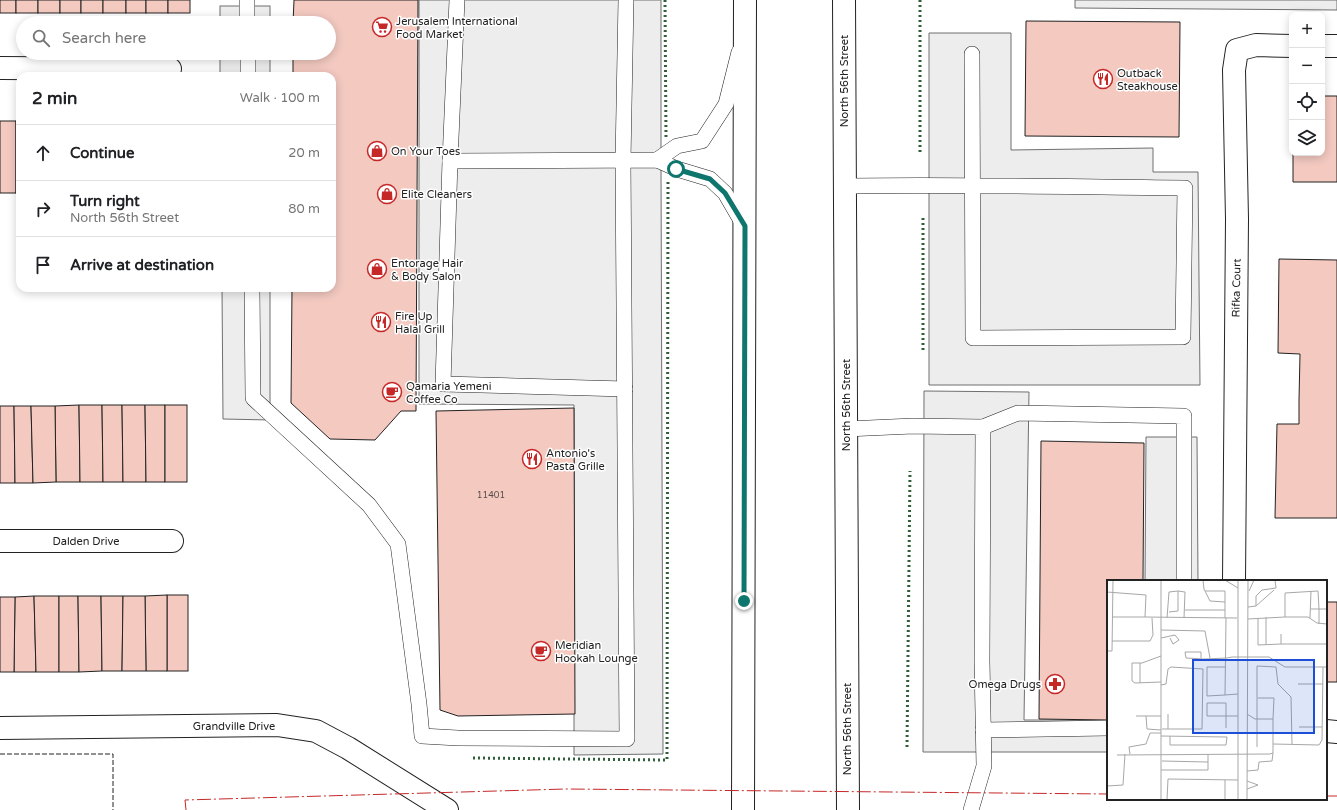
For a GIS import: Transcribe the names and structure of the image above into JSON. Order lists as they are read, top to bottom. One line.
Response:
{"streets":{"main road":["North 56th Street","Rifka Court","Dalden Drive","Grandville Drive"]},"places":{"supermarket":["Jerusalem International Food Market"],"restaurant":["Outback Steakhouse","Fire Up Halal Grill","Antonio's Pasta Grille"],"shop":["On Your Toes","Elite Cleaners","Entorage Hair & Body Salon"],"cafe":["Qamaria Yemeni Coffee Co","Meridian Hookah Lounge"],"pharmacy":["Omega Drugs"]},"house_numbers":["11401"],"page":{"map_buttons":["+","−"],"search":"Search here","heading":["2 min","Walk · 100 m"],"list":[["Continue","20 m"],["Turn right","North 56th Street","80 m"],"Arrive at destination"]}}
